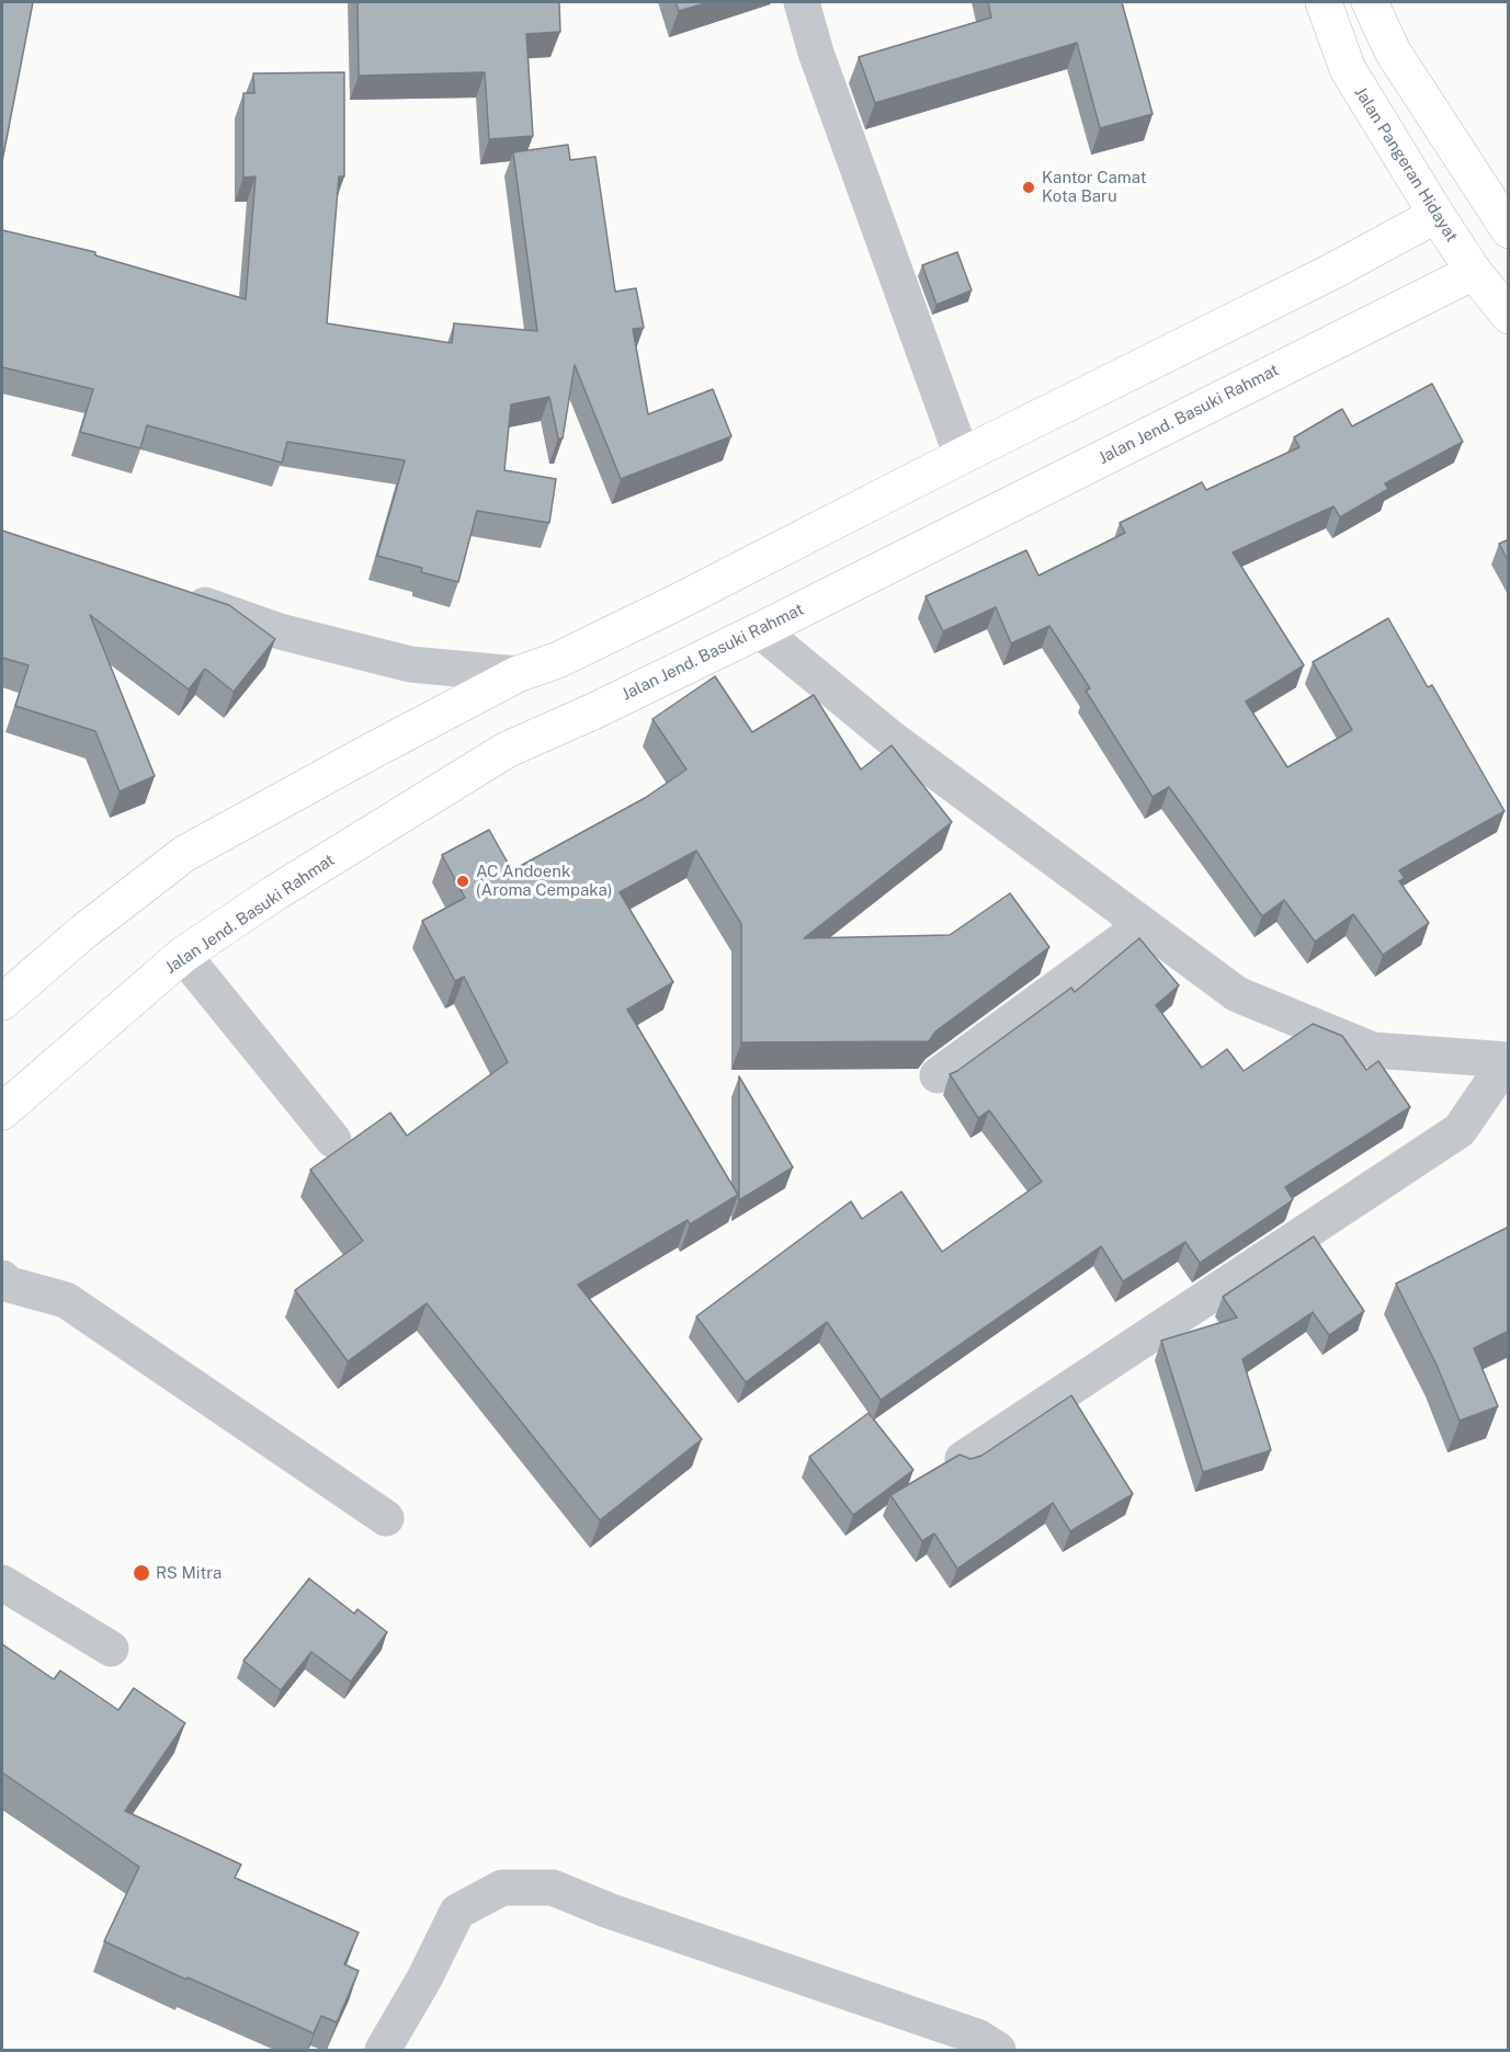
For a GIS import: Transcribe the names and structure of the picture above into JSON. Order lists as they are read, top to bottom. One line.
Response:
{"streets":{"main road":["Jalan Pangeran Hidayat","Jalan Jend. Basuki Rahmat"]},"crossings":[["Jalan Pangeran Hidayat","Jalan Jend. Basuki Rahmat"]],"places":["Kantor Camat Kota Baru","AC Andoenk (Aroma Cempaka)","RS Mitra"]}
